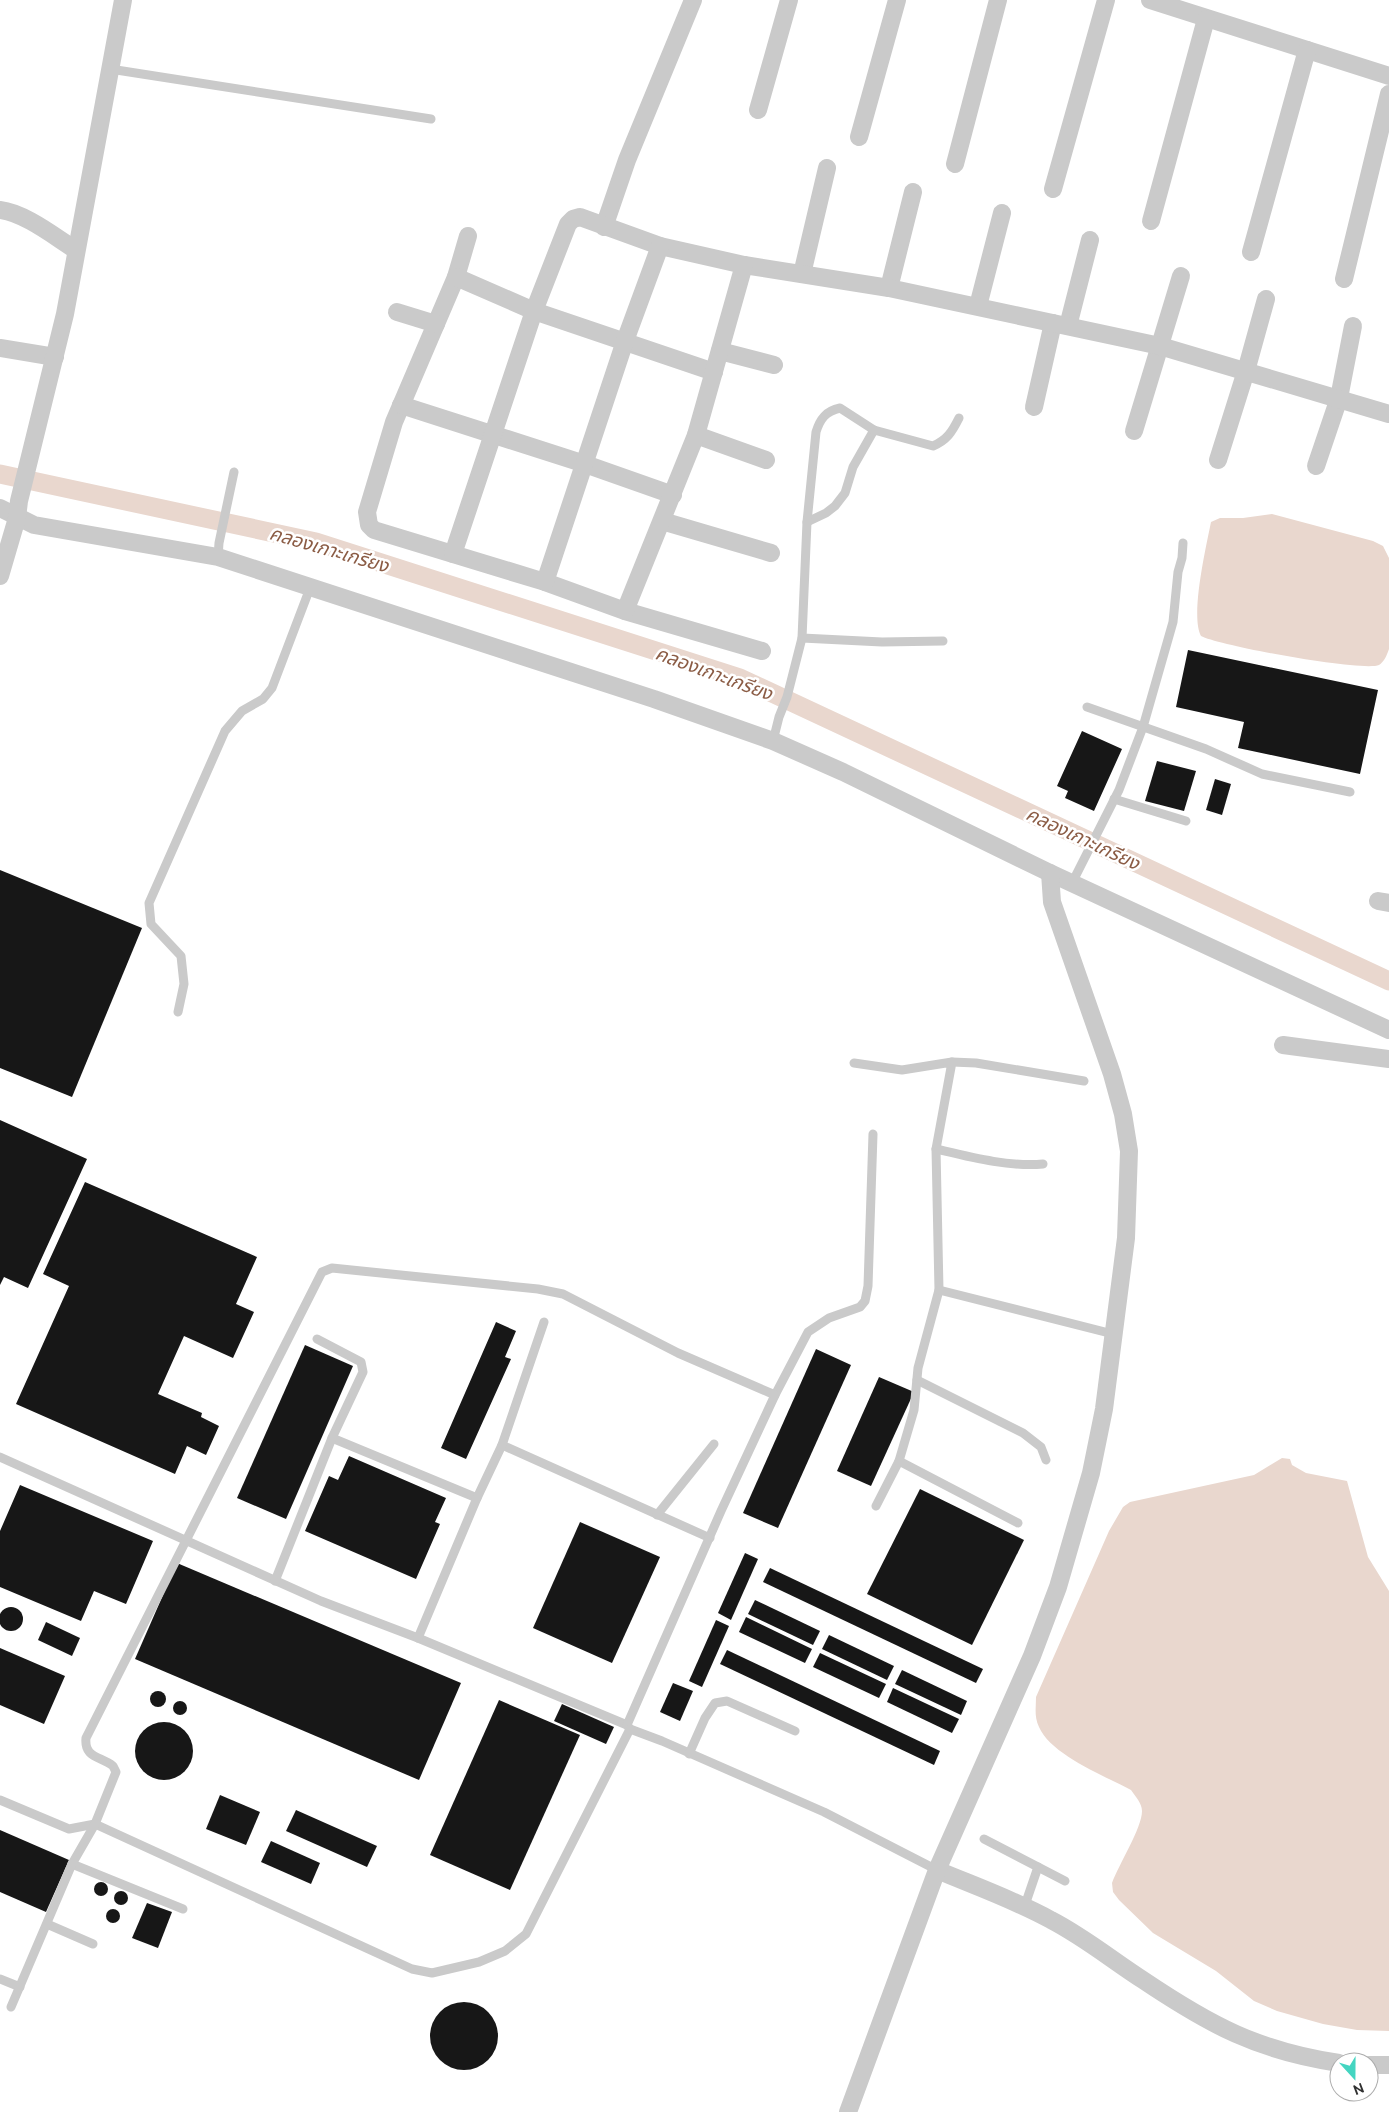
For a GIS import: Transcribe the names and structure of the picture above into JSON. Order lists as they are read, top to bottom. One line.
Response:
{"water":["คลองเกาะเกรียง"],"north":"bottom"}
